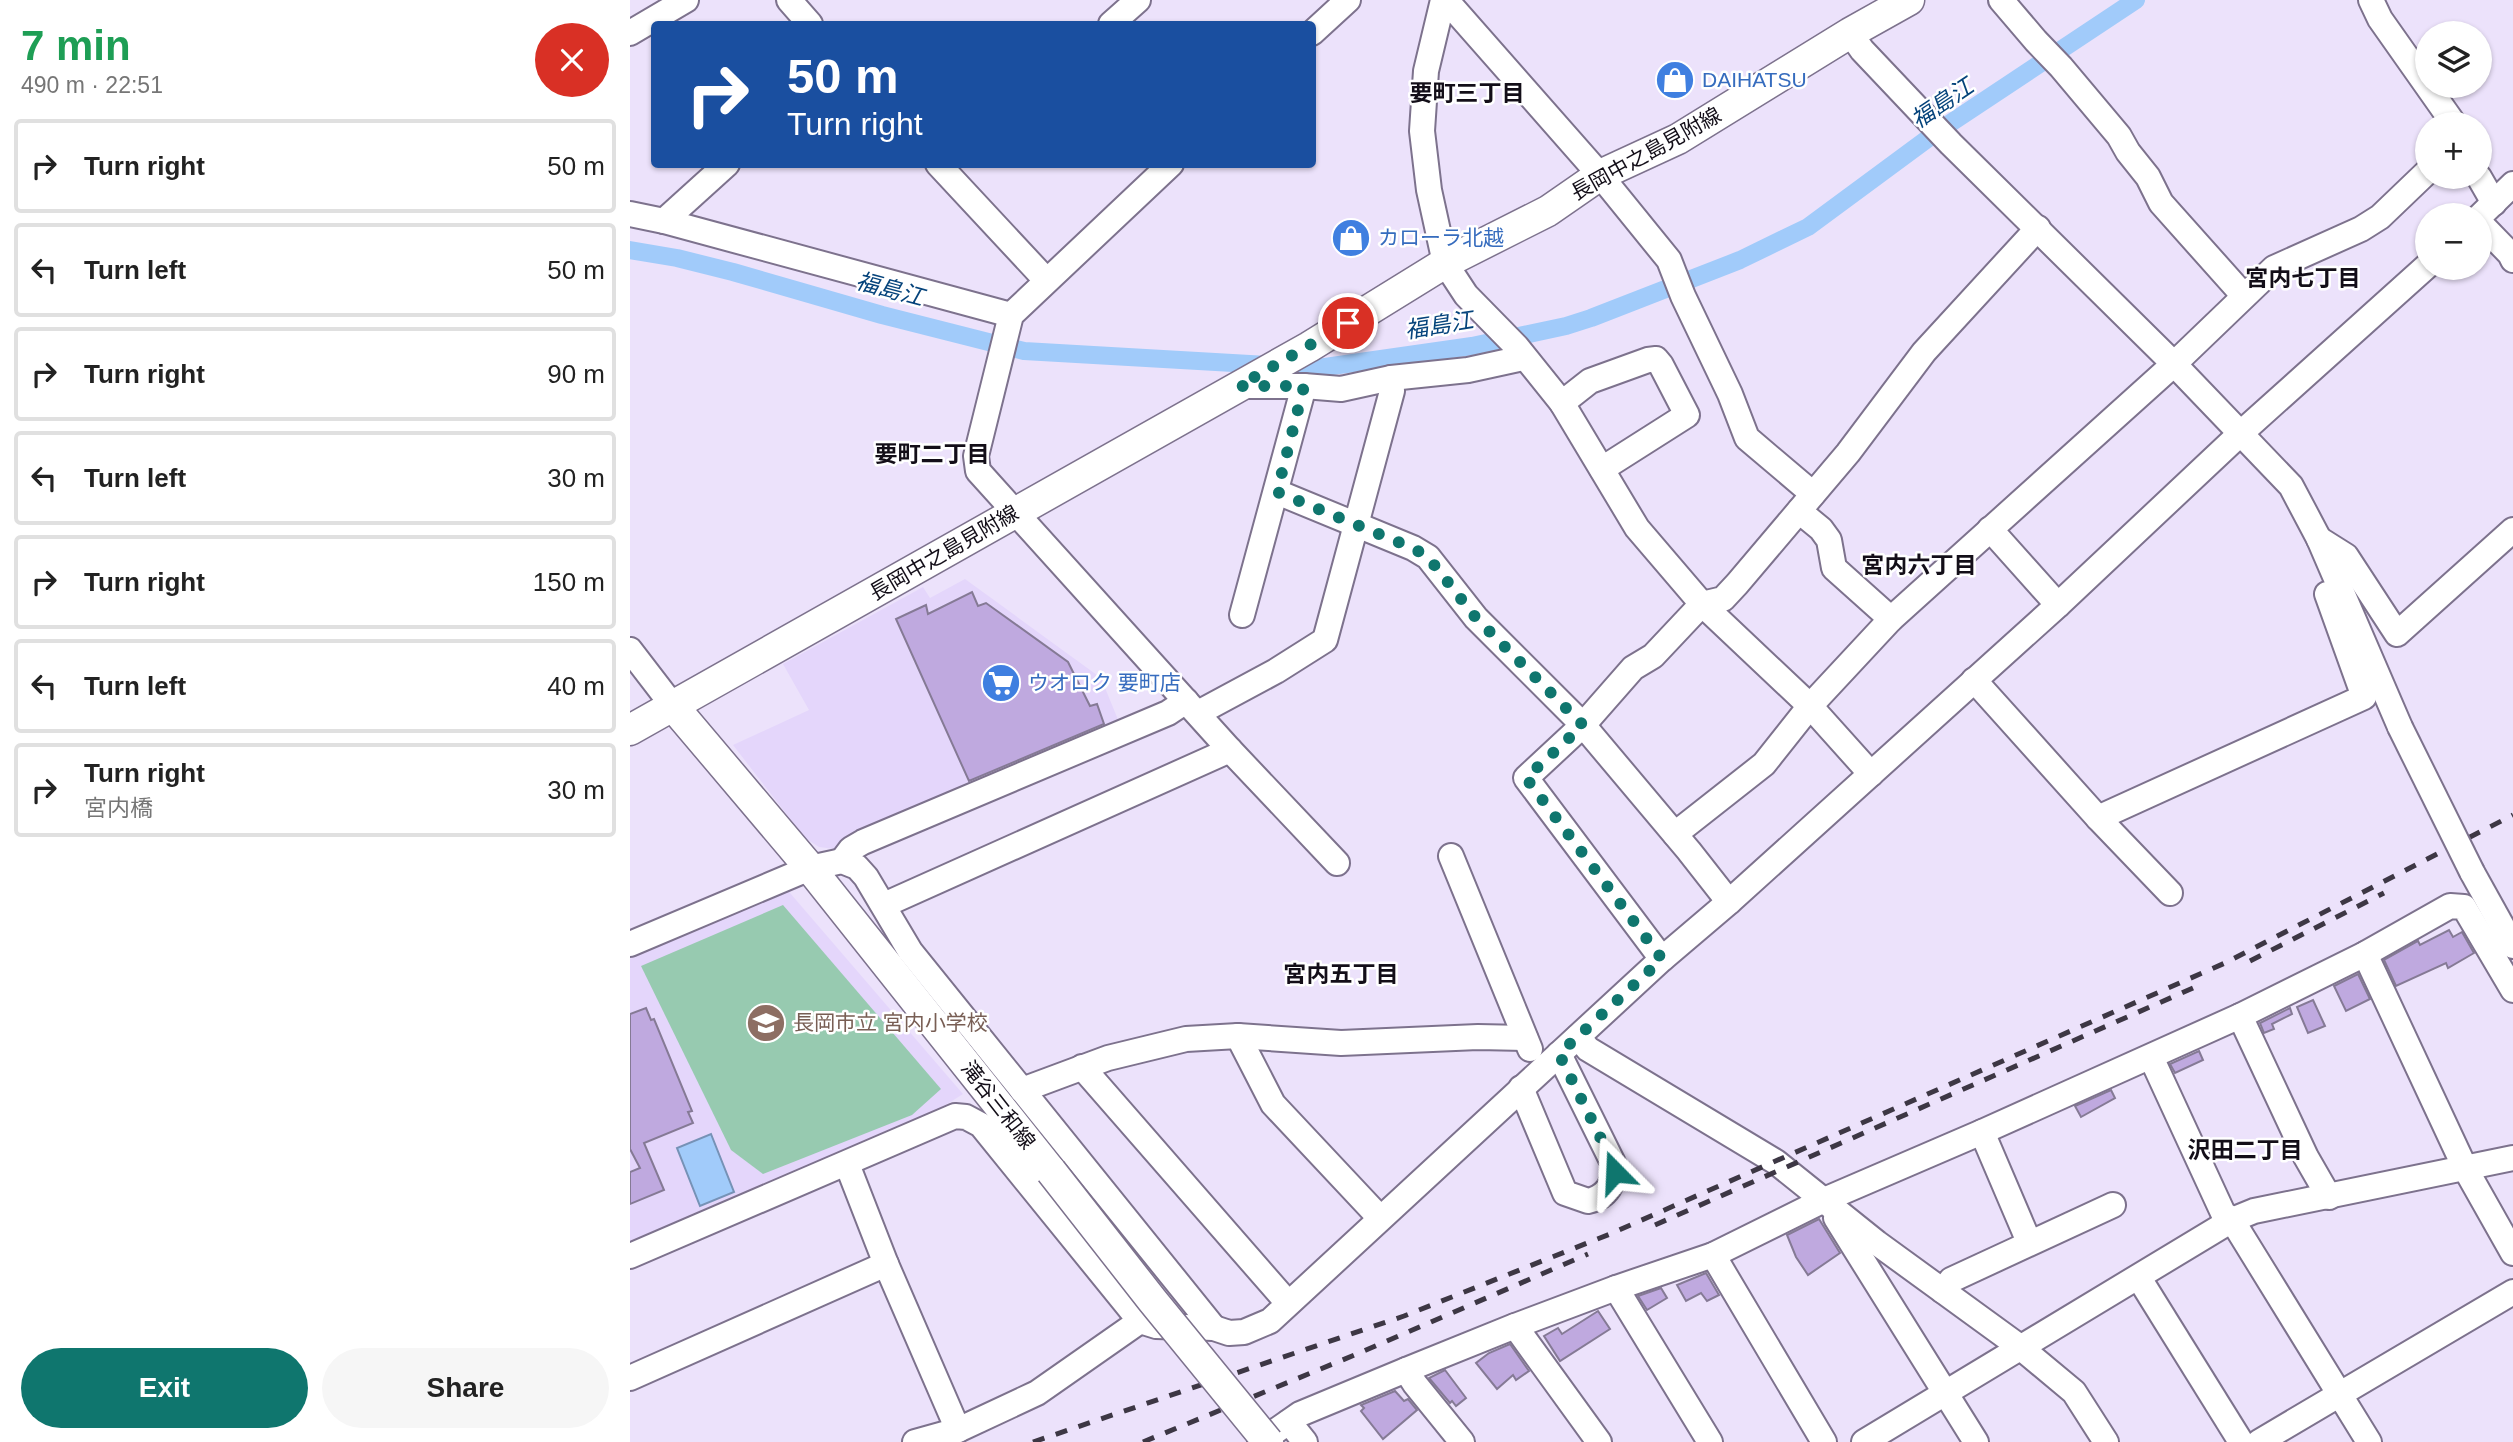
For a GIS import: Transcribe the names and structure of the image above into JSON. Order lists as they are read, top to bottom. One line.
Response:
{"streets":{"main road":["長岡中之島見附線","滝谷三和線"]},"crossings":[["長岡中之島見附線","滝谷三和線"]],"districts":["要町三丁目","宮内七丁目","要町二丁目","宮内六丁目","宮内五丁目","沢田二丁目"],"water":["福島江"],"places":{"shop":["DAIHATSU","カローラ北越"],"supermarket":["ウオロク 要町店"],"school or university":["長岡市立 宮内小学校"]},"page":{"heading":["7 min","490 m · 22:51"],"map_buttons":["+","−"],"turn":["50 m","Turn right"],"list":[{"name":"Turn right","value":"50 m"},{"name":"Turn left","value":"50 m"},{"name":"Turn right","value":"90 m"},{"name":"Turn left","value":"30 m"},{"name":"Turn right","value":"150 m"},{"name":"Turn left","value":"40 m"},{"name":"Turn right","note":"宮内橋","value":"30 m"}],"buttons":["Exit","Share"]}}
